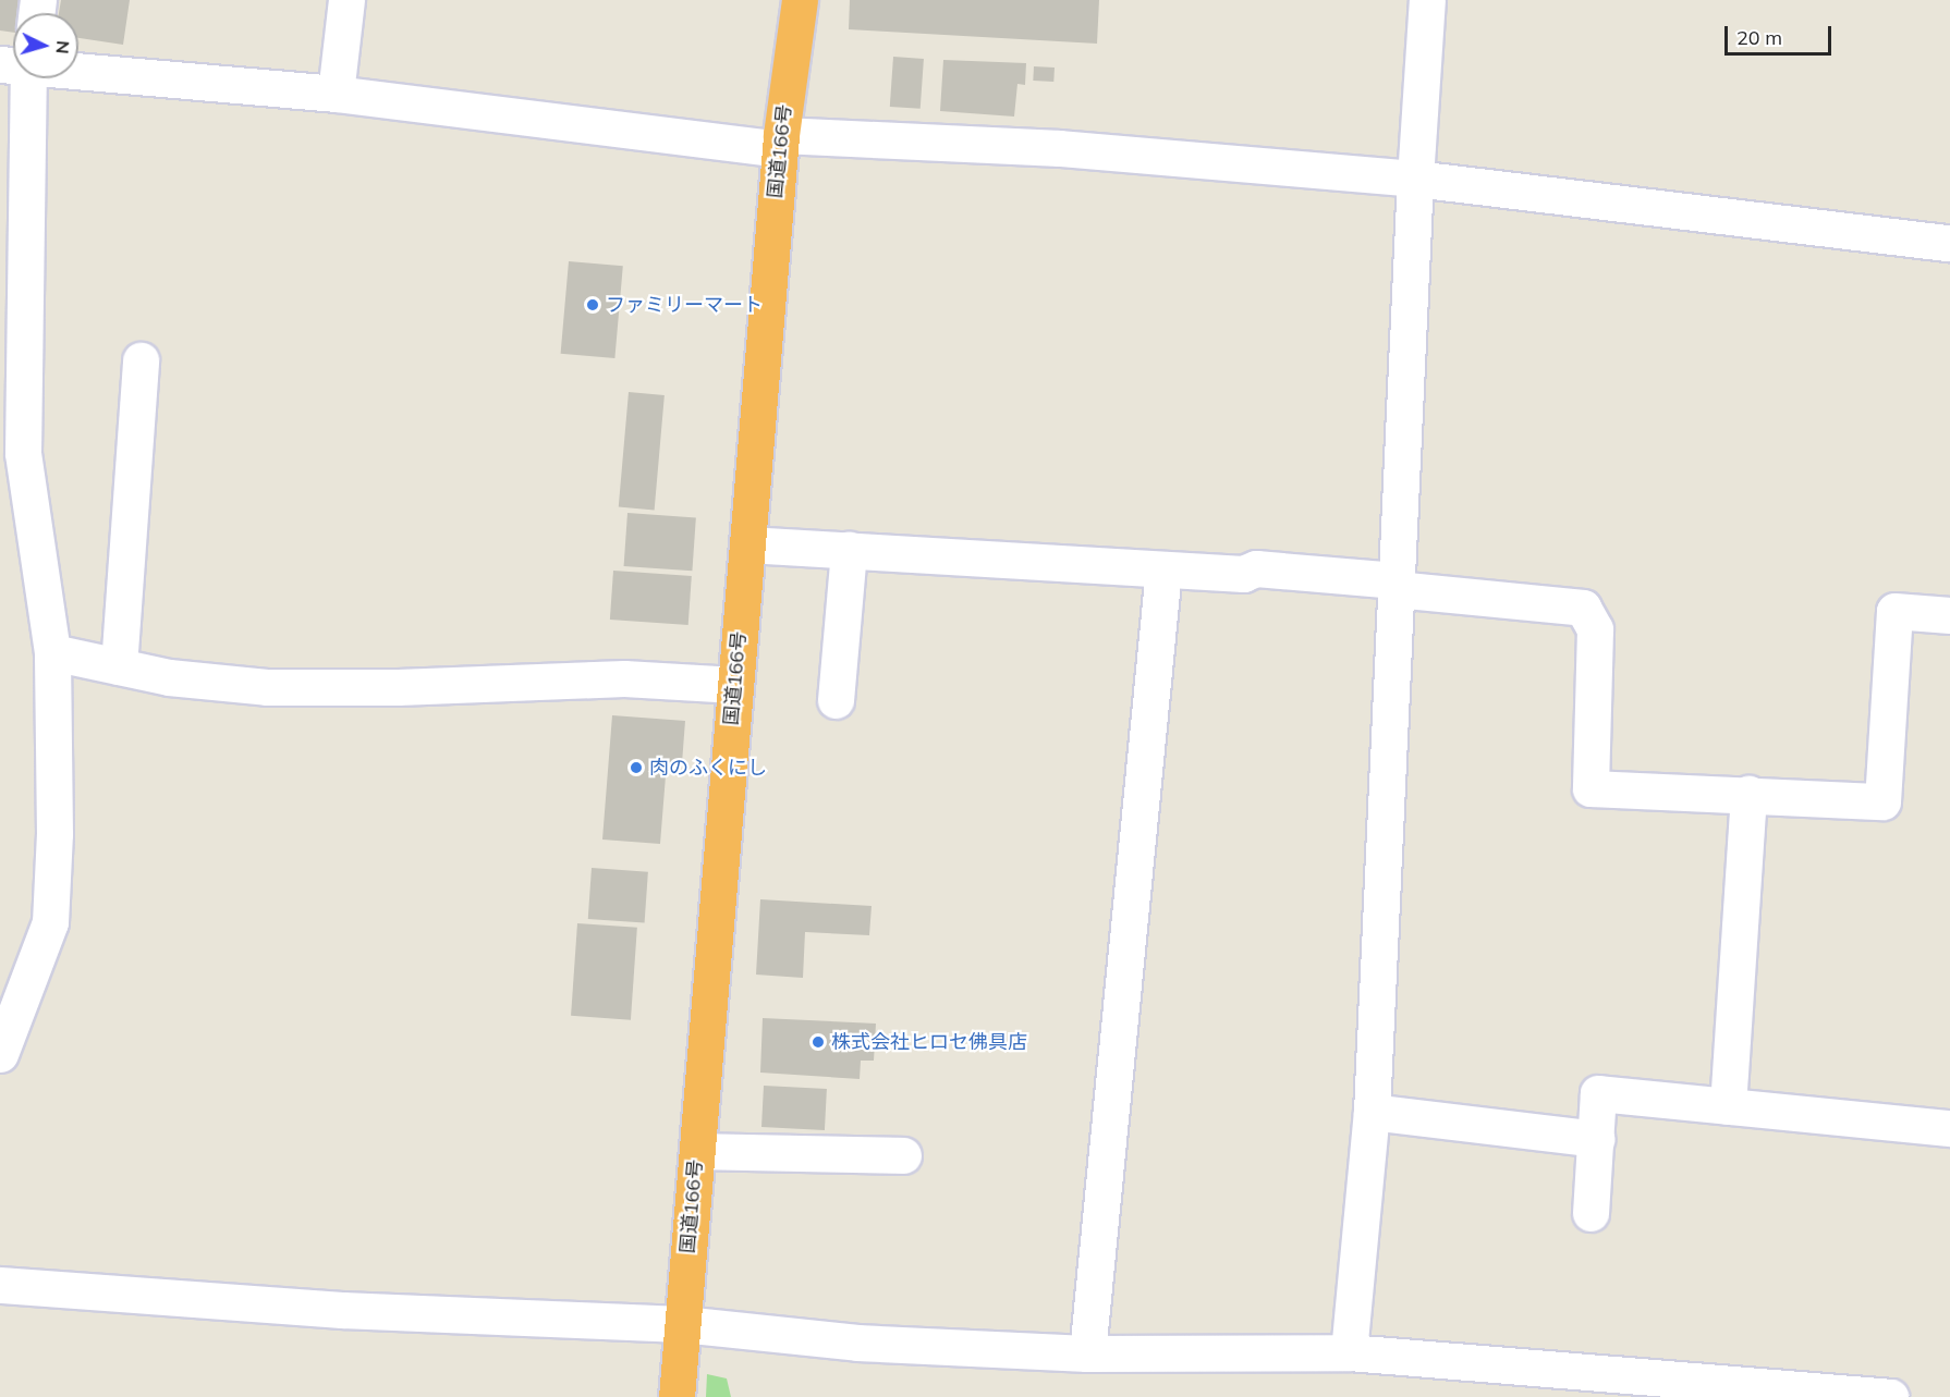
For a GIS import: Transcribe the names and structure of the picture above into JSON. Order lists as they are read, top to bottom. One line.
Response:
{"streets":{"highway":["国道166号"]},"places":["ファミリーマート","肉のふくにし","株式会社ヒロセ佛具店"],"scale_bar":"20 m","north":"right"}
